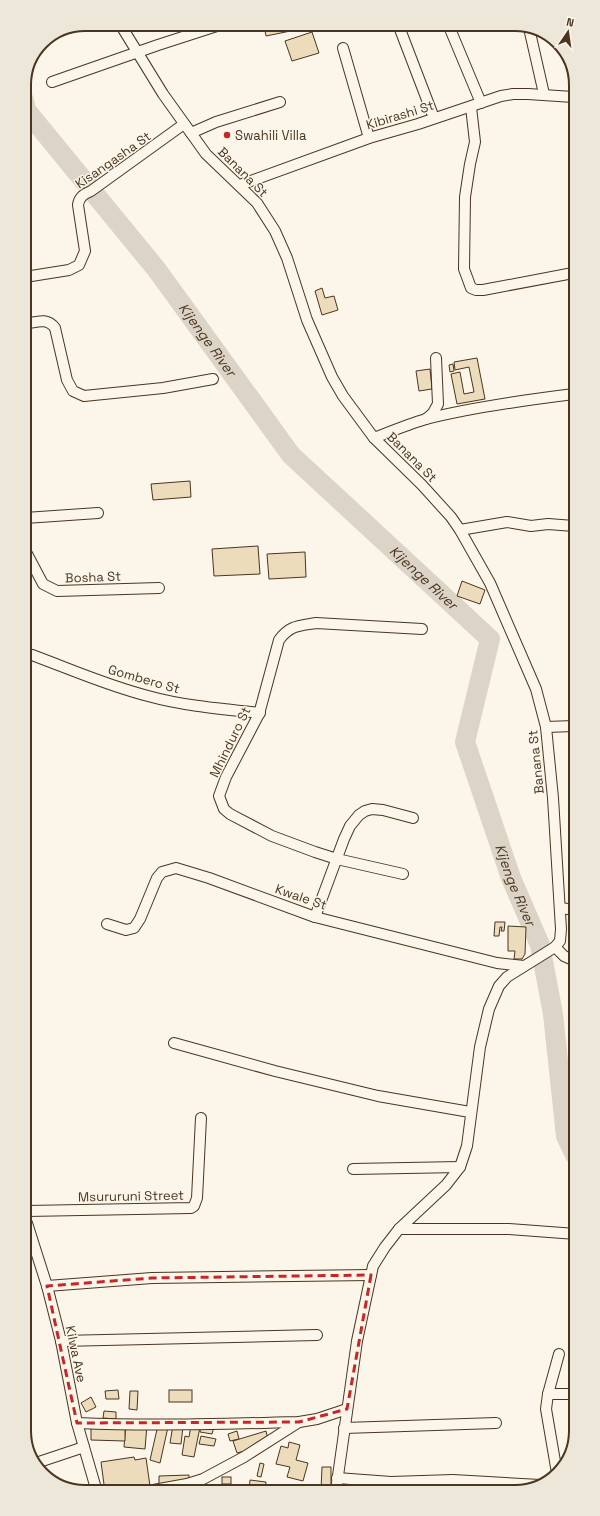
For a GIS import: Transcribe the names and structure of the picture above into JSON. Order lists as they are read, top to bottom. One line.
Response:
{"streets":{"street":["Kibirashi St","Kisangasha St","Banana St","Bosha St","Gombero St","Mhinduro St","Kwale St","Msururuni Street","Kilwa Ave"]},"crossings":[["Kibirashi St","Banana St"],["Kisangasha St","Banana St"],["Gombero St","Mhinduro St"]],"water":["Kijenge River"],"places":["Swahili Villa"],"north":"top"}
